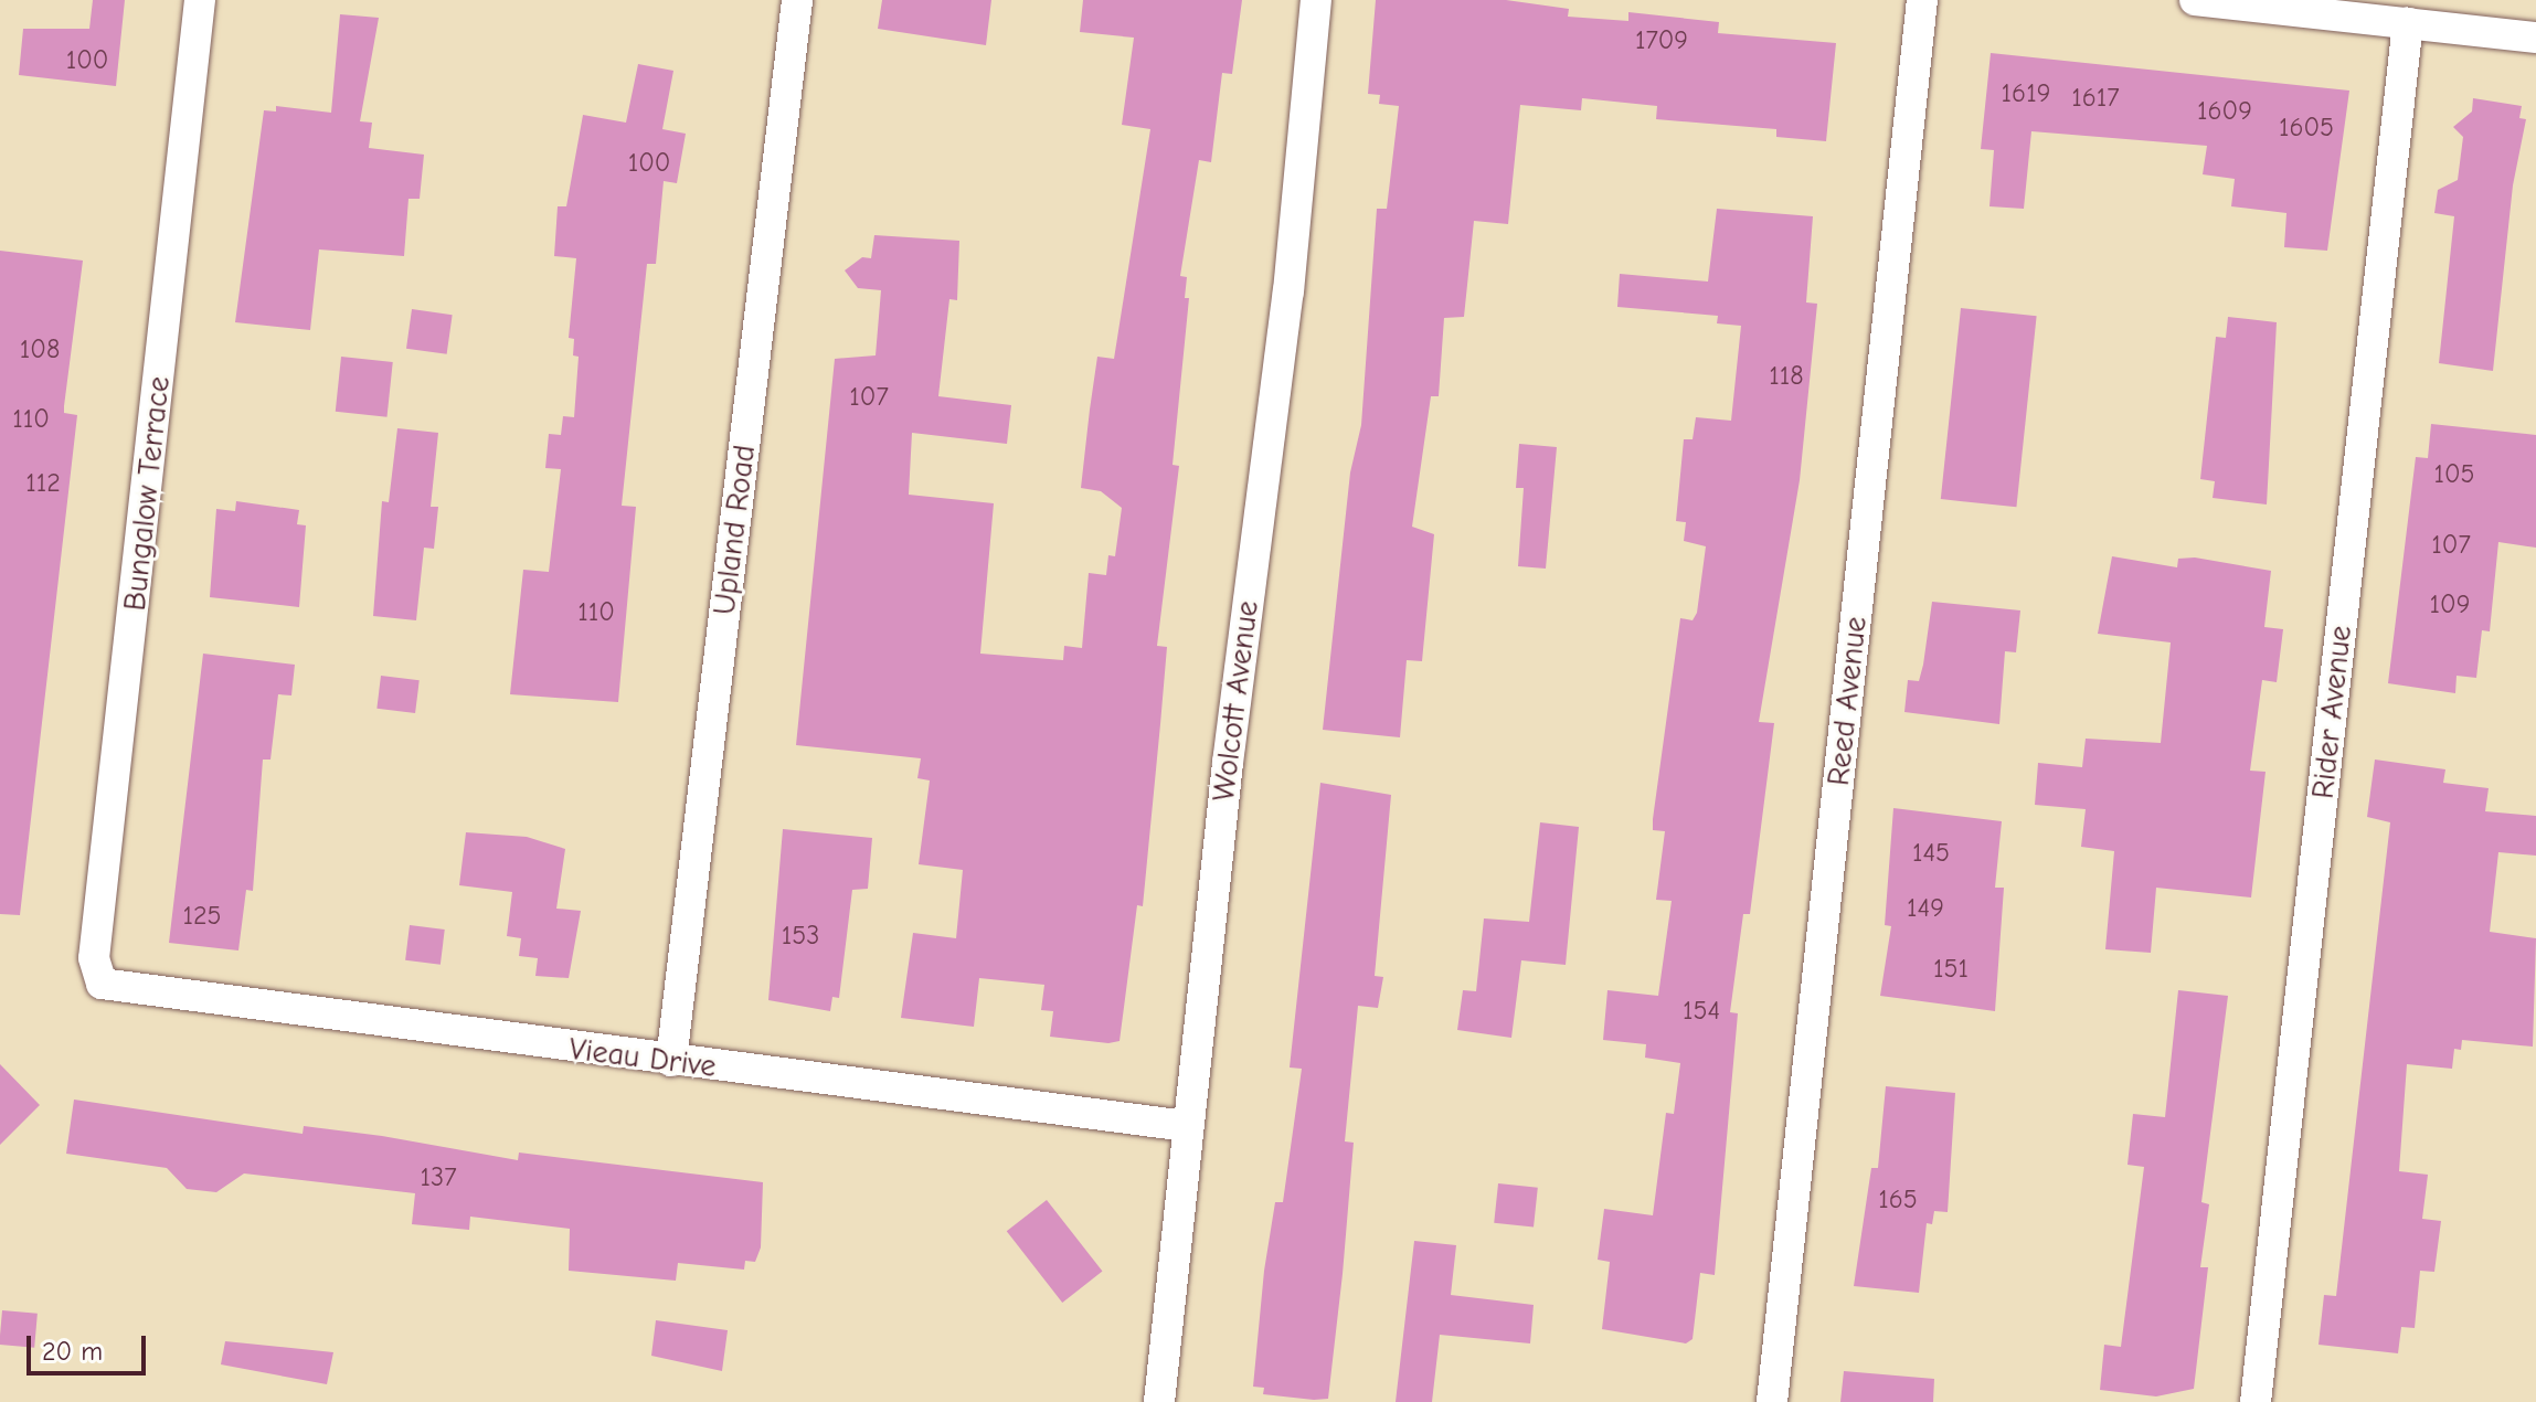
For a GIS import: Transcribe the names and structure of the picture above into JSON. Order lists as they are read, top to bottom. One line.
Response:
{"streets":{"street":["Bungalow Terrace","Upland Road","Wolcott Avenue","Reed Avenue","Rider Avenue","Vieau Drive"]},"crossings":[["Bungalow Terrace","Vieau Drive"],["Upland Road","Vieau Drive"],["Wolcott Avenue","Vieau Drive"]],"house_numbers":["1709","100","1619","1617","1609","1605","100","108","118","107","110","105","112","107","109","110","145","149","125","153","151","154","137","165"],"scale_bar":"20 m"}
